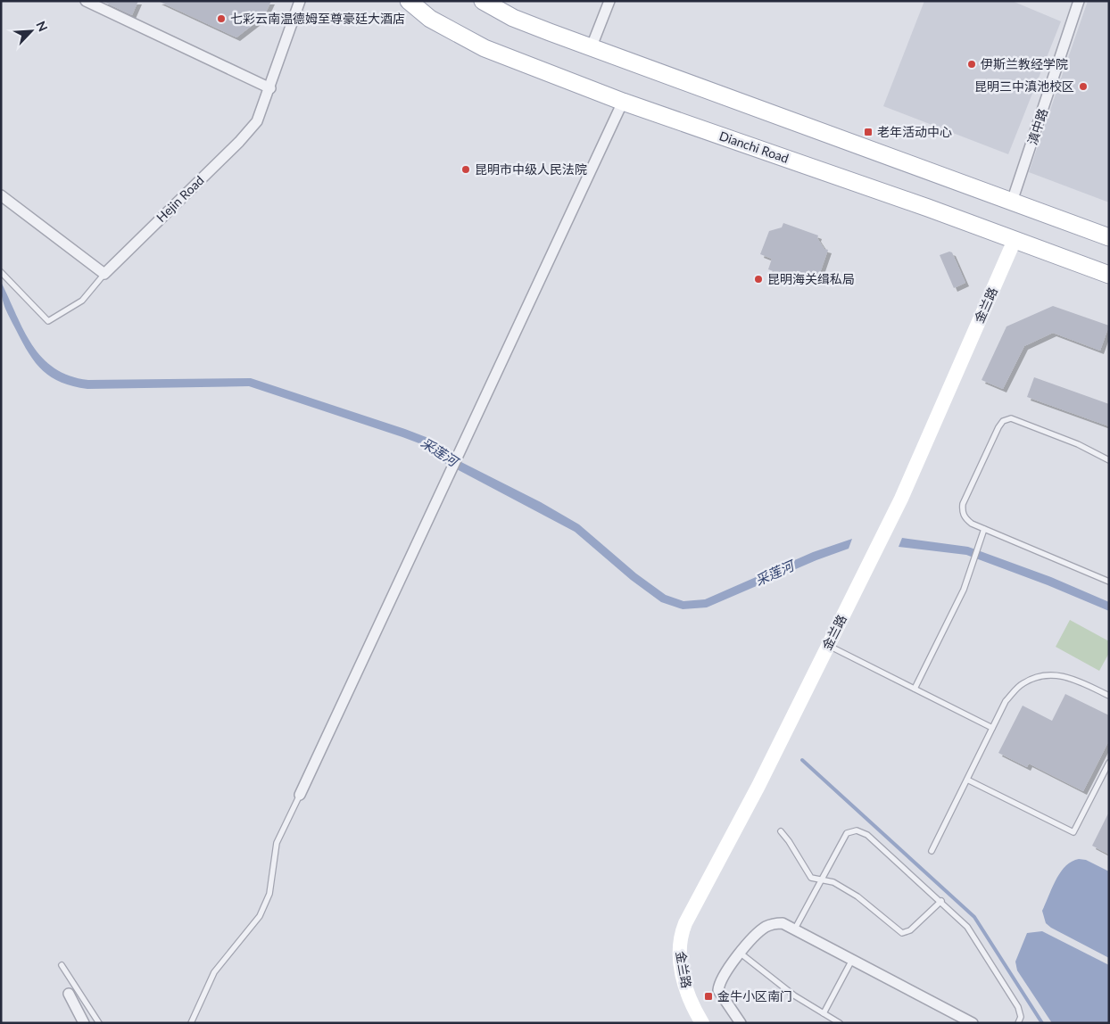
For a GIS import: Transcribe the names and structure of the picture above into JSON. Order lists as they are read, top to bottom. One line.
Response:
{"streets":{"main road":["Dianchi Road"],"street":["滇中路","Hejin Road","金兰路"]},"crossings":[["Dianchi Road","金兰路"]],"water":["采莲河"],"places":{"other":["七彩云南温德姆至尊豪廷大酒店","伊斯兰教经学院","昆明三中滇池校区","昆明市中级人民法院","昆明海关缉私局"],"transit":["老年活动中心","金牛小区南门"]},"north":"top right"}
